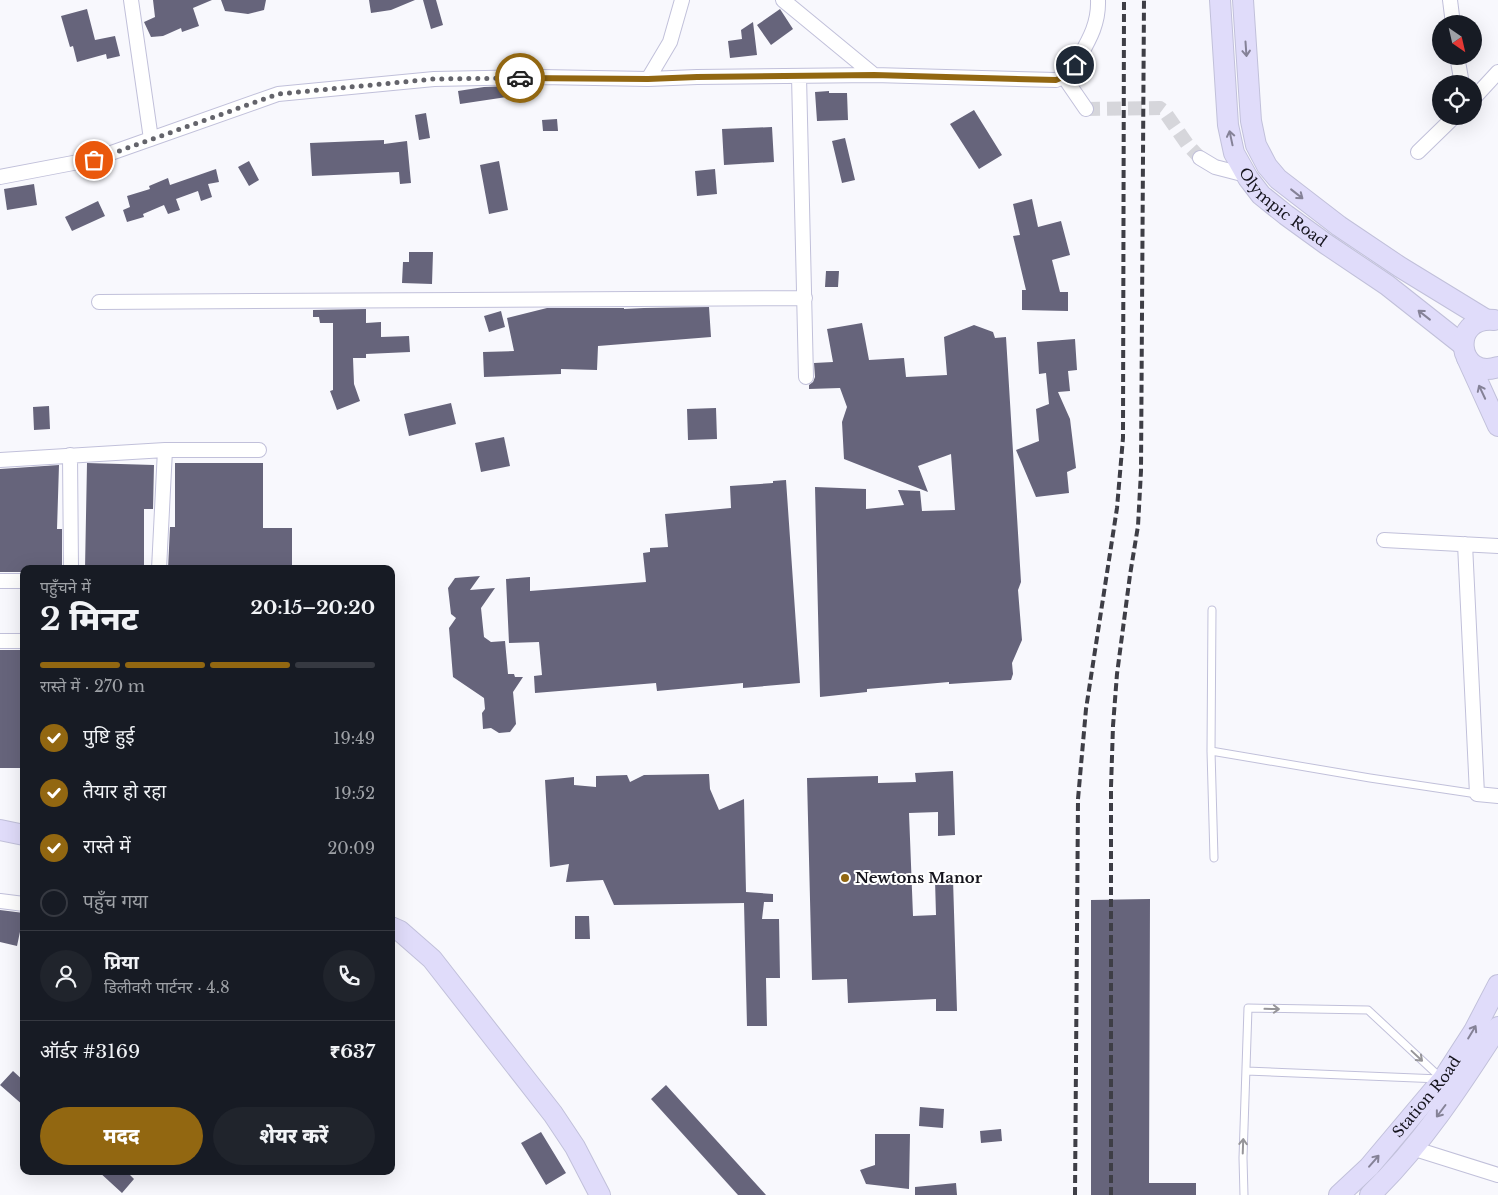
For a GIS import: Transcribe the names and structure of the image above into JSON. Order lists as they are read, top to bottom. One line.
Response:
{"streets":{"street":["Olympic Road","Station Road"]},"places":["Newtons Manor"],"north":"bottom right","page":{"heading":["2 मिनट","पहुँचने में","20:15–20:20"],"panel":["प्रिया","डिलीवरी पार्टनर · 4.8","ऑर्डर #3169","₹637"],"bar":"रास्ते में · 270 m","list":[["पुष्टि हुई","19:49"],["तैयार हो रहा","19:52"],["रास्ते में","20:09"],"पहुँच गया"],"buttons":["मदद","शेयर करें"]}}
